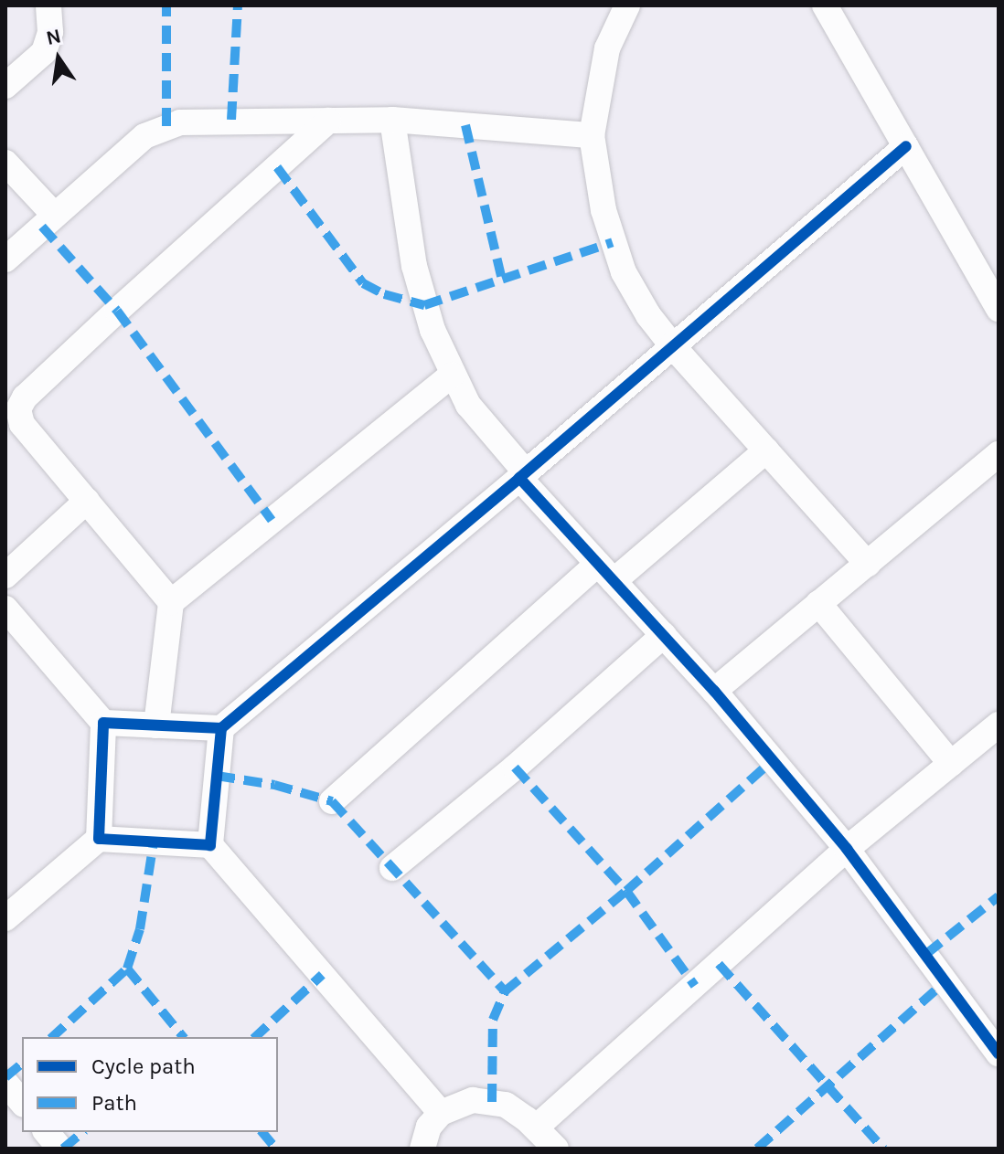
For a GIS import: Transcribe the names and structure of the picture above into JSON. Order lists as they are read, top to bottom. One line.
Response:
{"legend":["Cycle path","Path"],"north":"top"}
